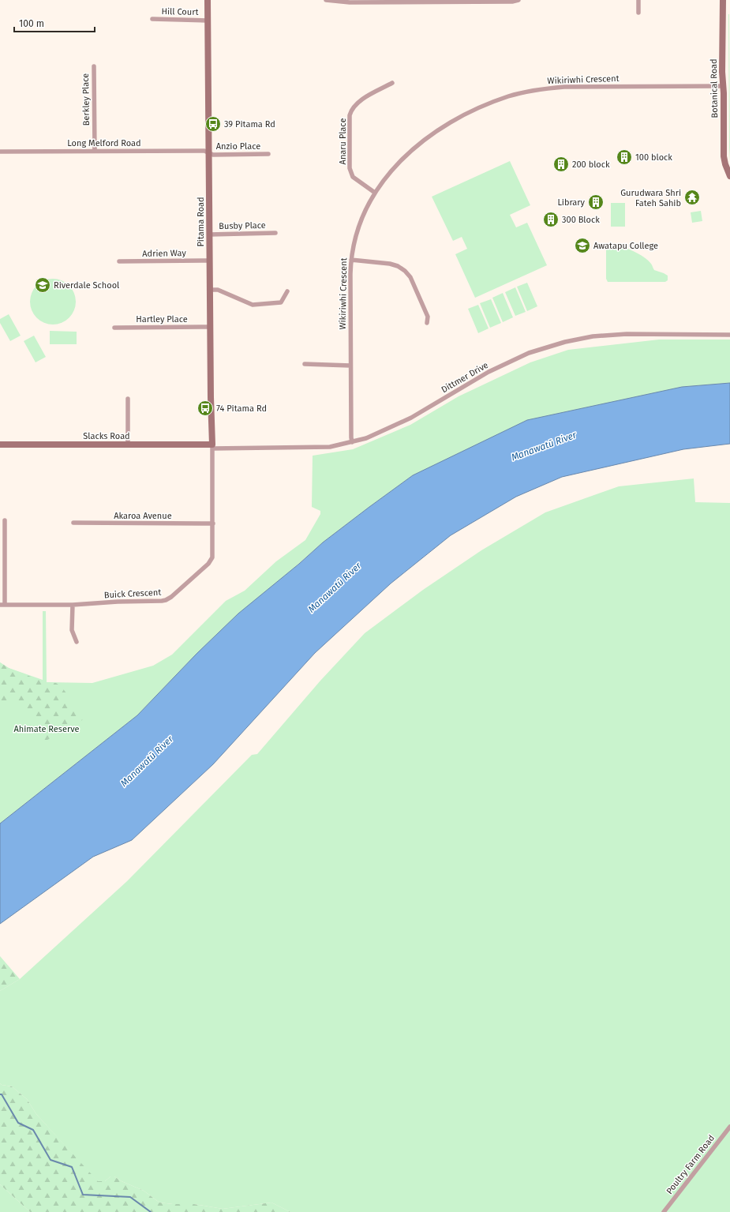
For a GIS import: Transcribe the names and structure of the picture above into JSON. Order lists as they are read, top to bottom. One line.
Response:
{"streets":{"street":["Hill Court","Wikiriwhi Crescent","Botanical Road","Berkley Place","Anaru Place","Long Melford Road","Anzio Place","Pitama Road","Busby Place","Adrien Way","Hartley Place","Dittmer Drive","Slacks Road","Akaroa Avenue","Buick Crescent","Poultry Farm Road"]},"crossings":[["Hill Court","Pitama Road"],["Wikiriwhi Crescent","Botanical Road"],["Wikiriwhi Crescent","Anaru Place"],["Wikiriwhi Crescent","Dittmer Drive"],["Berkley Place","Long Melford Road"],["Long Melford Road","Anzio Place"],["Long Melford Road","Pitama Road"],["Anzio Place","Pitama Road"],["Pitama Road","Busby Place"],["Pitama Road","Adrien Way"],["Pitama Road","Hartley Place"],["Pitama Road","Dittmer Drive"],["Pitama Road","Slacks Road"],["Pitama Road","Buick Crescent"],["Dittmer Drive","Slacks Road"],["Dittmer Drive","Buick Crescent"],["Slacks Road","Buick Crescent"],["Akaroa Avenue","Buick Crescent"]],"water":["Manawatū River"],"parks":["Ahimate Reserve"],"places":{"bus stop":["39 Pitama Rd","74 Pitama Rd"],"building":["100 block","200 block","Library","300 Block"],"temple":["Gurudwara Shri Fateh Sahib"],"school or university":["Awatapu College","Riverdale School"]},"scale_bar":"100 m"}
